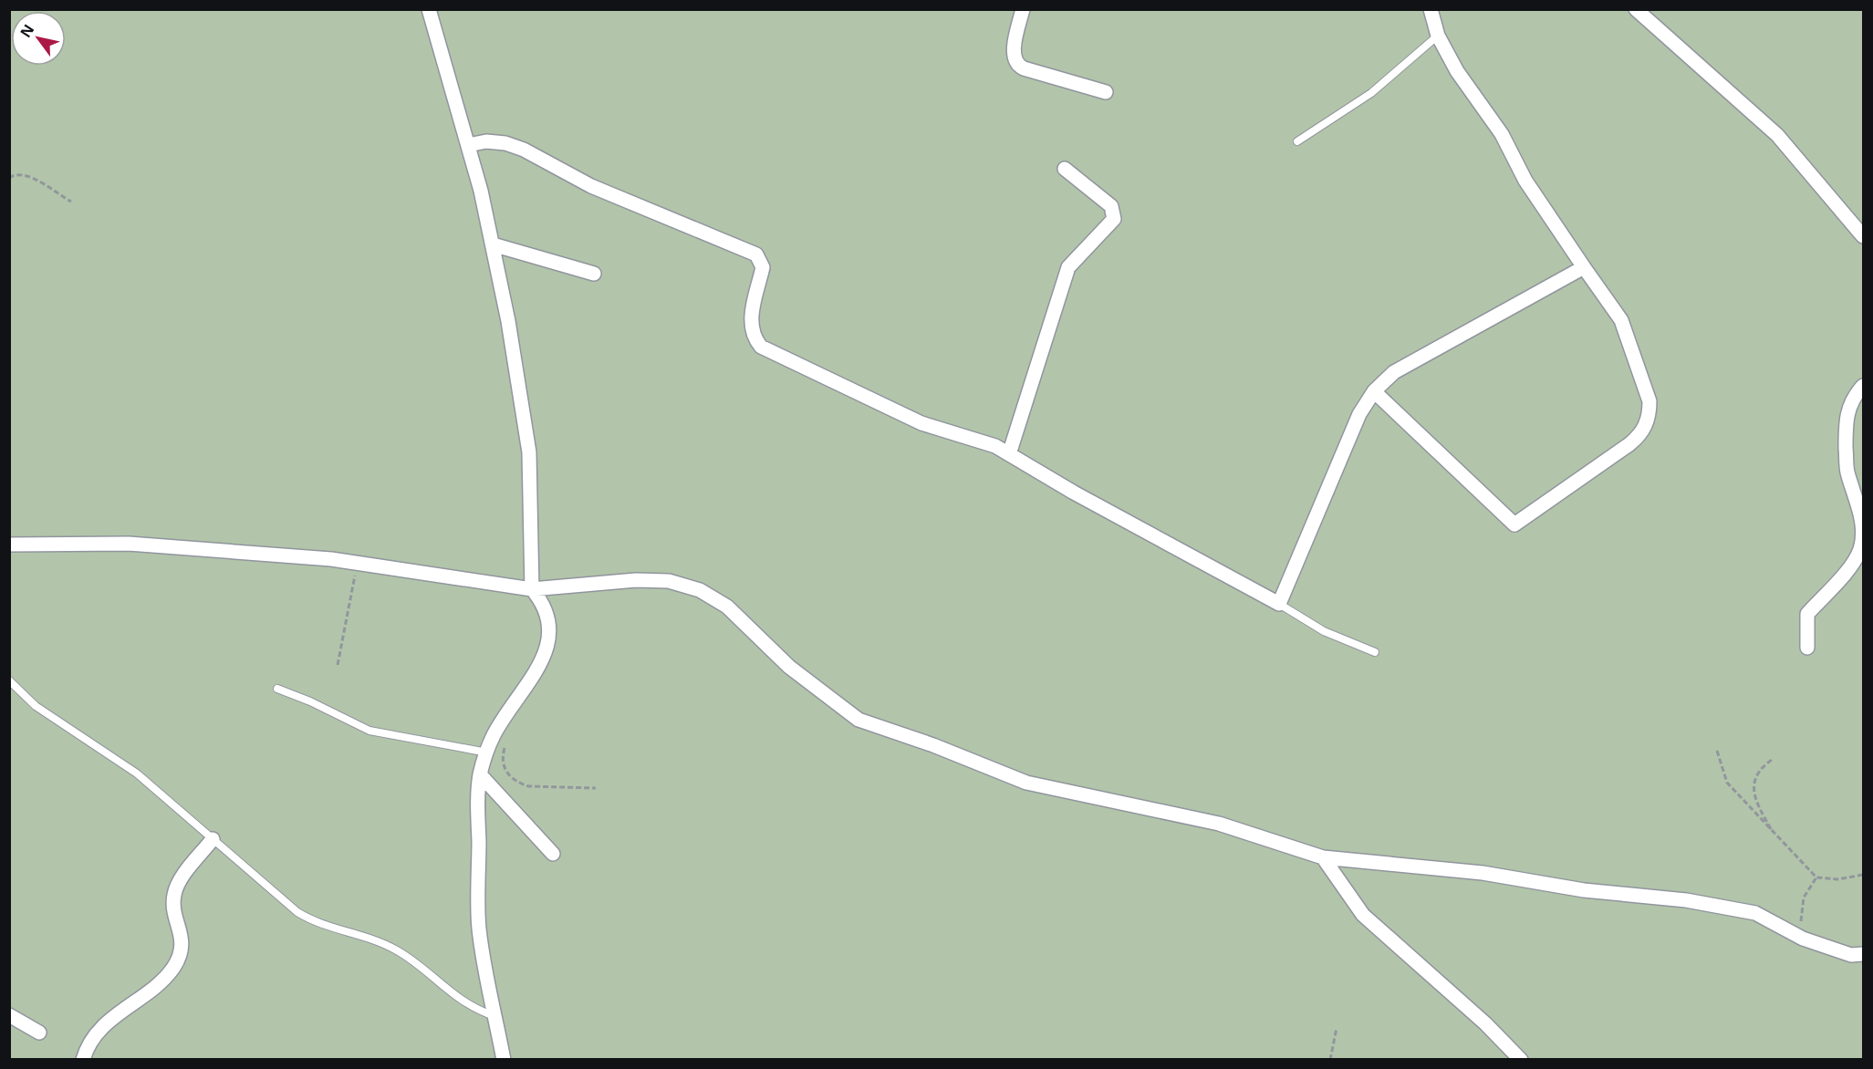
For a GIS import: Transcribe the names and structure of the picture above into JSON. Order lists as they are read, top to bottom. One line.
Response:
{"north":"top left"}
